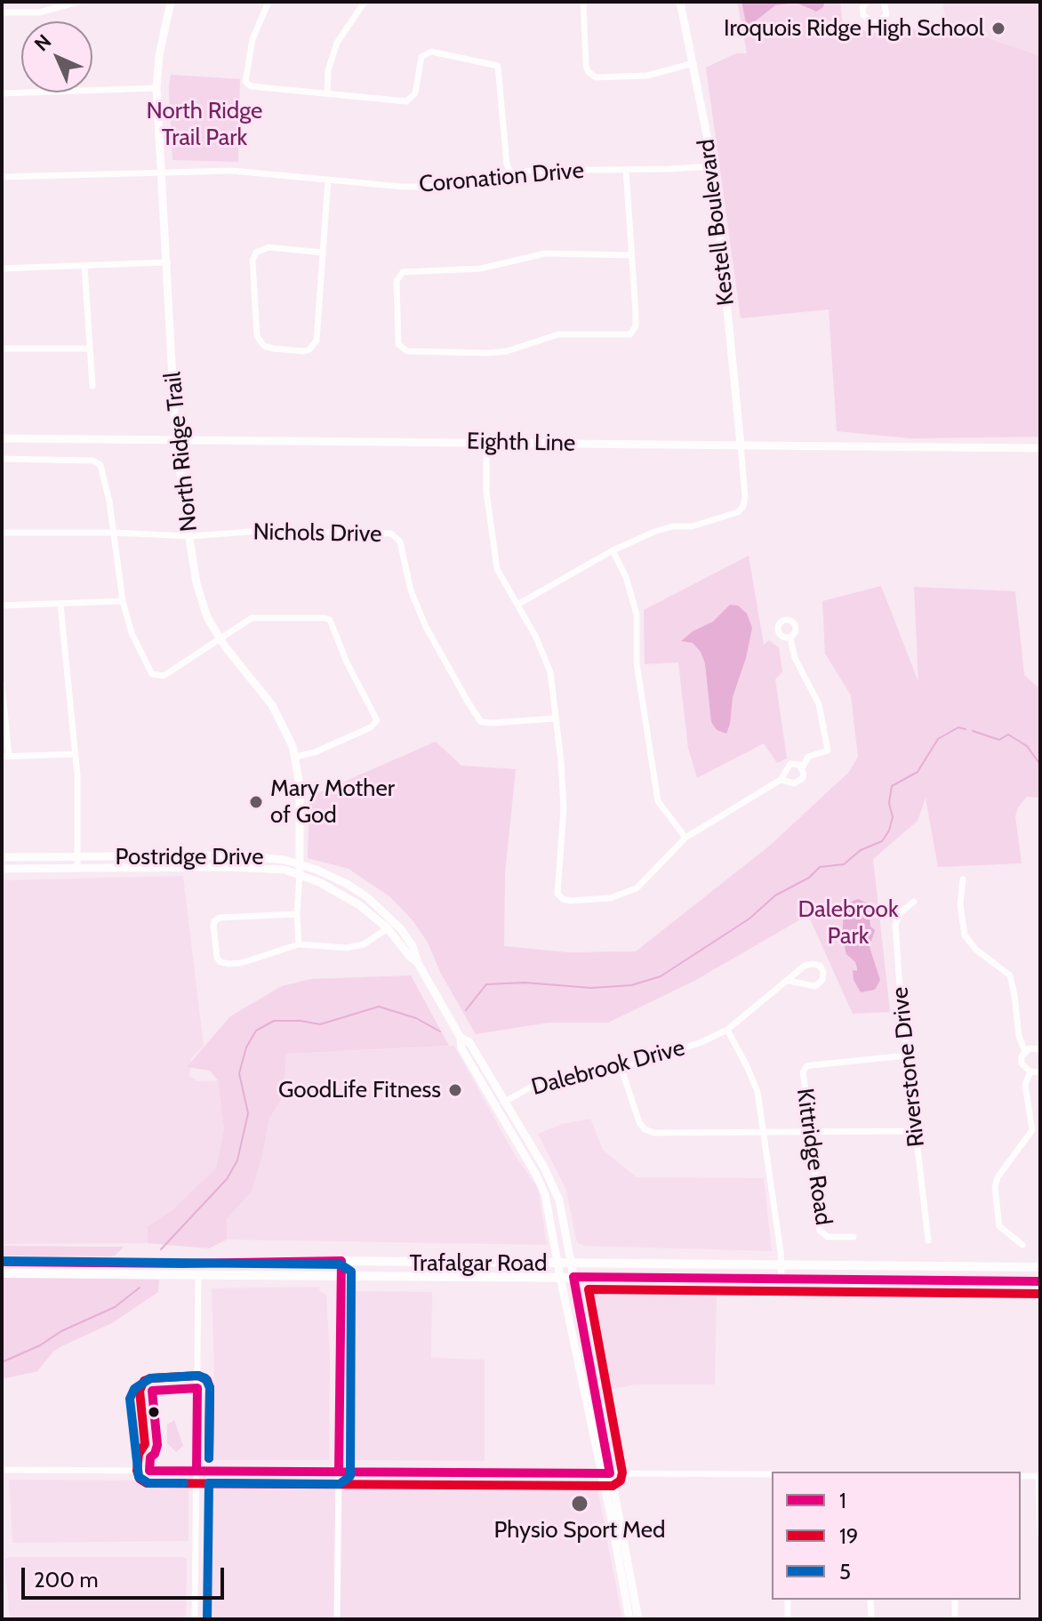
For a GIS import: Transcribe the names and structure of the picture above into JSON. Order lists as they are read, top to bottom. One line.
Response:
{"streets":{"main road":["Trafalgar Road"],"street":["Coronation Drive","Kestell Boulevard","Eighth Line","North Ridge Trail","Nichols Drive","Postridge Drive","Riverstone Drive","Dalebrook Drive","Kittridge Road"]},"crossings":[["Coronation Drive","Kestell Boulevard"],["Coronation Drive","North Ridge Trail"],["Kestell Boulevard","Eighth Line"],["Eighth Line","North Ridge Trail"],["North Ridge Trail","Nichols Drive"],["North Ridge Trail","Postridge Drive"],["Postridge Drive","Dalebrook Drive"],["Postridge Drive","Trafalgar Road"],["Riverstone Drive","Kittridge Road"]],"parks":["North Ridge Trail Park","Dalebrook Park"],"places":["Iroquois Ridge High School","Mary Mother of God","GoodLife Fitness","Physio Sport Med"],"lines":["transit line 1","transit line 5","transit line 19"],"legend":["1","19","5"],"scale_bar":"200 m","north":"top left"}
